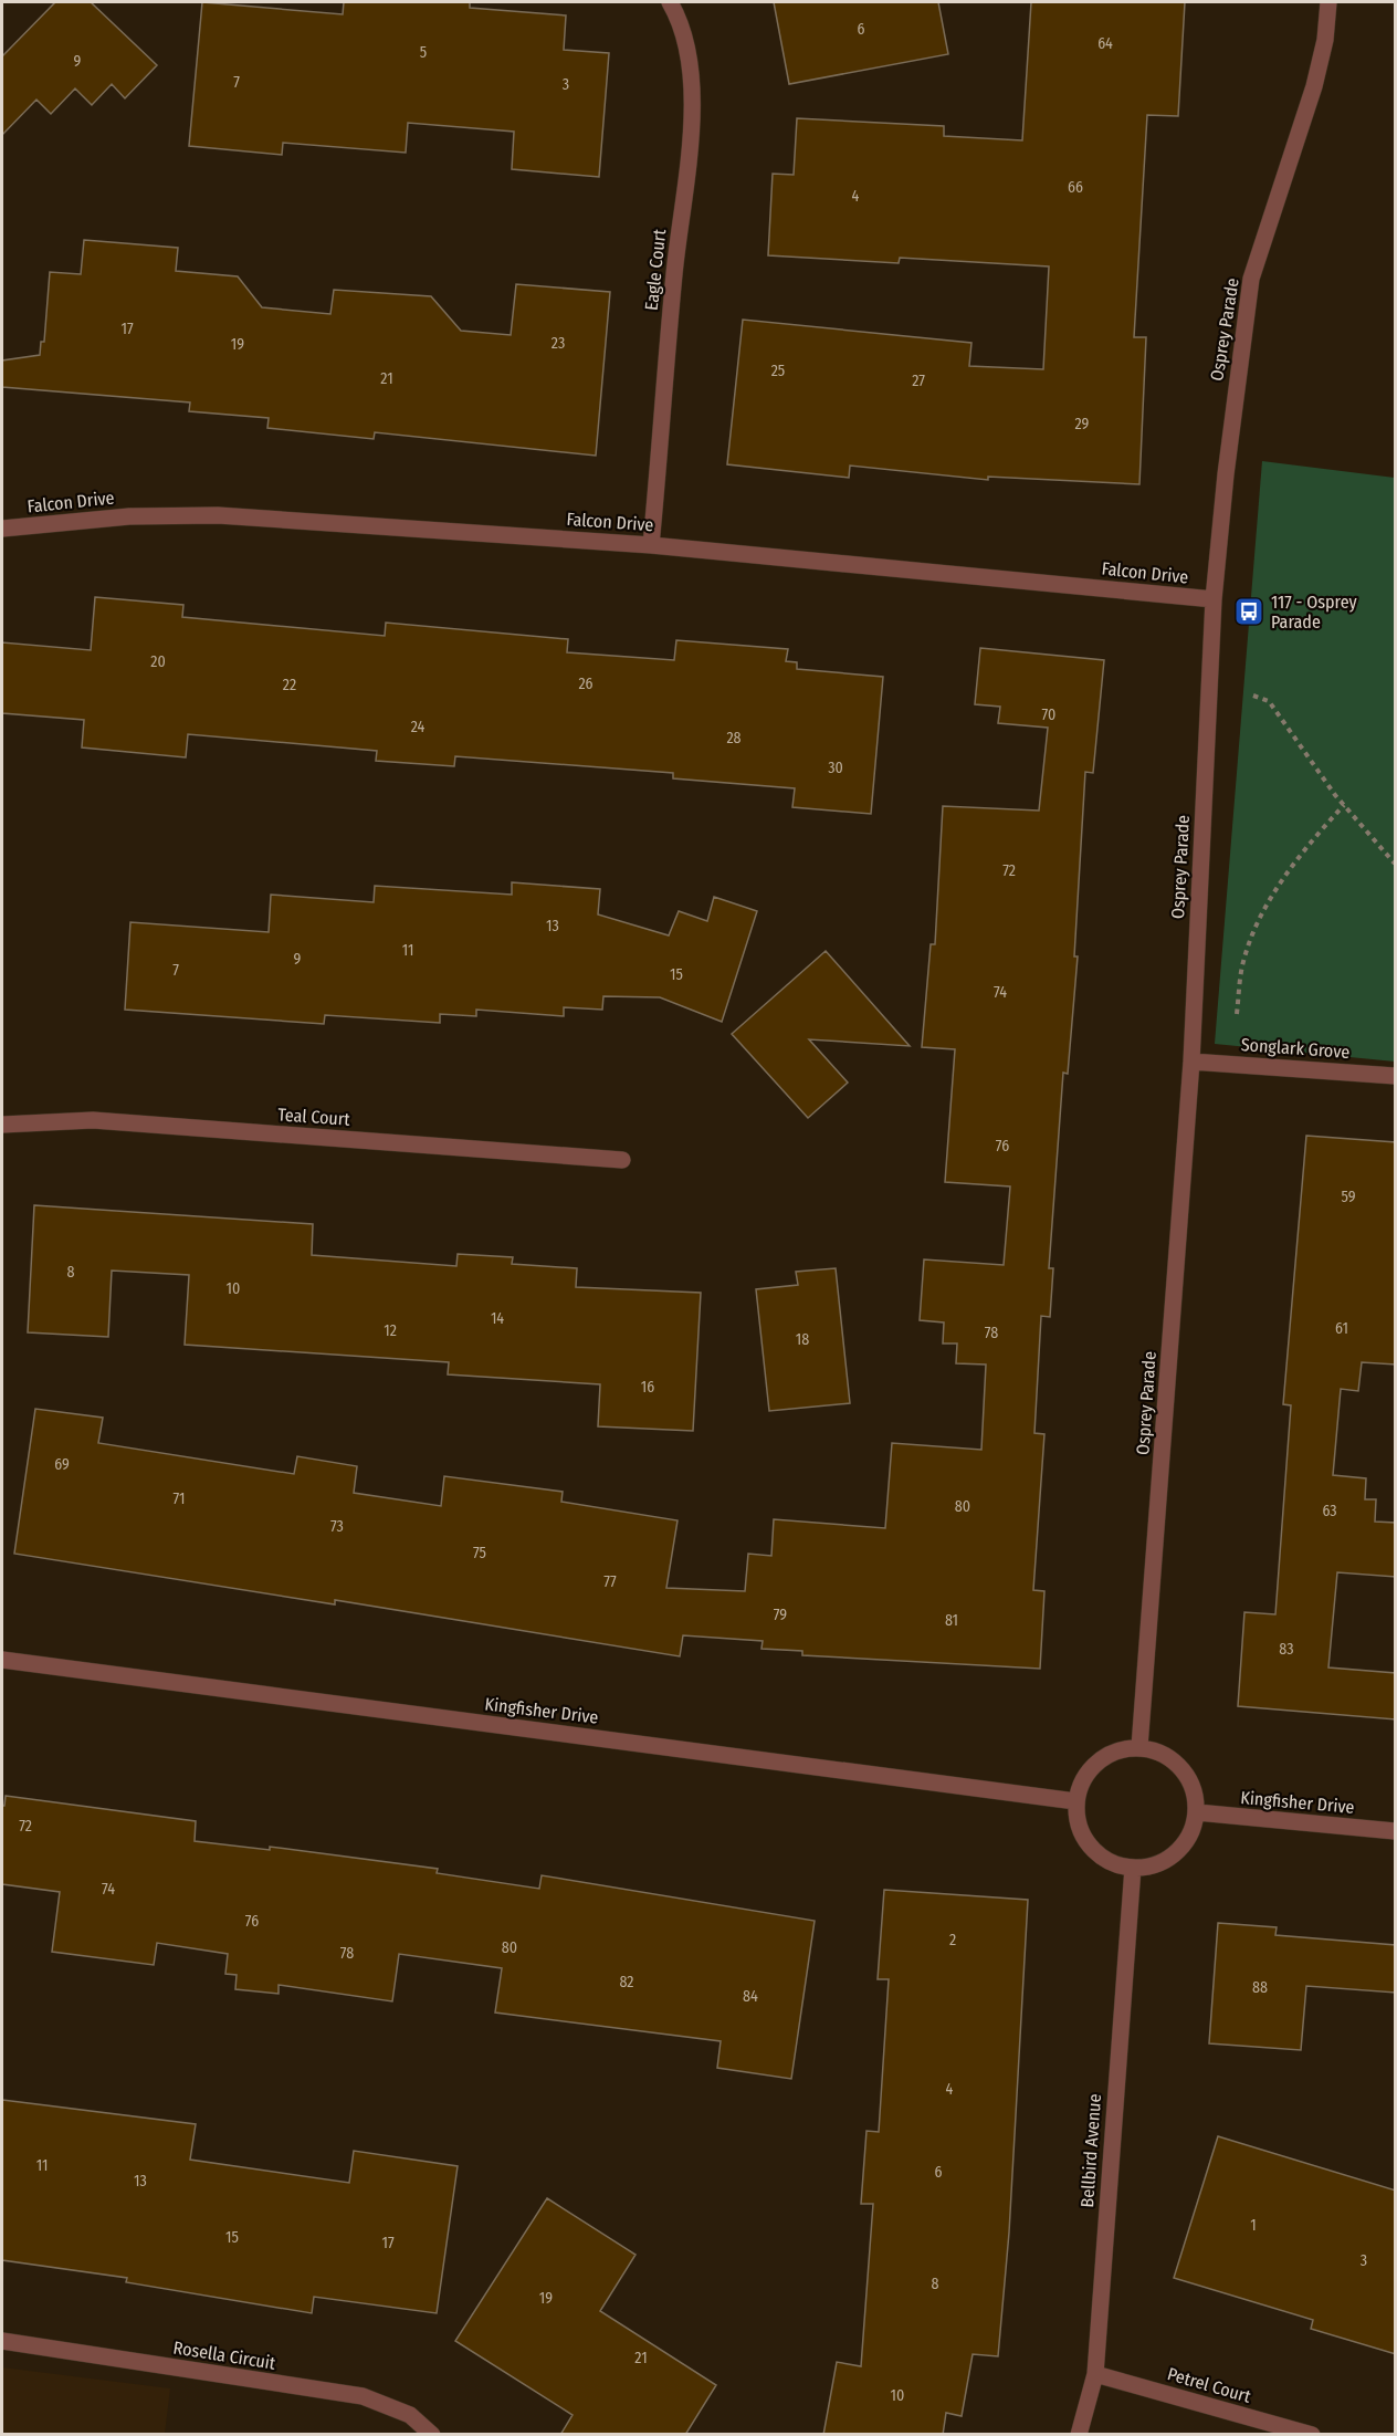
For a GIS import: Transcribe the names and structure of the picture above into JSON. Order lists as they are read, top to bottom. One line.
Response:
{"streets":{"street":["Eagle Court","Osprey Parade","Falcon Drive","Songlark Grove","Teal Court","Kingfisher Drive","Bellbird Avenue","Rosella Circuit","Petrel Court"]},"crossings":[["Eagle Court","Falcon Drive"],["Osprey Parade","Falcon Drive"],["Osprey Parade","Songlark Grove"],["Osprey Parade","Kingfisher Drive"],["Osprey Parade","Bellbird Avenue"],["Kingfisher Drive","Bellbird Avenue"],["Bellbird Avenue","Petrel Court"]],"places":{"bus stop":["117 - Osprey Parade"]},"house_numbers":["6","64","5","9","7","3","66","4","17","23","19","25","21","27","29","20","26","22","70","24","28","30","72","13","11","9","7","15","74","76","59","8","10","14","61","12","78","18","16","69","71","80","63","73","75","77","79","81","83","72","74","76","2","80","78","82","88","84","4","11","6","13","1","15","17","3","8","19","21","10"]}
